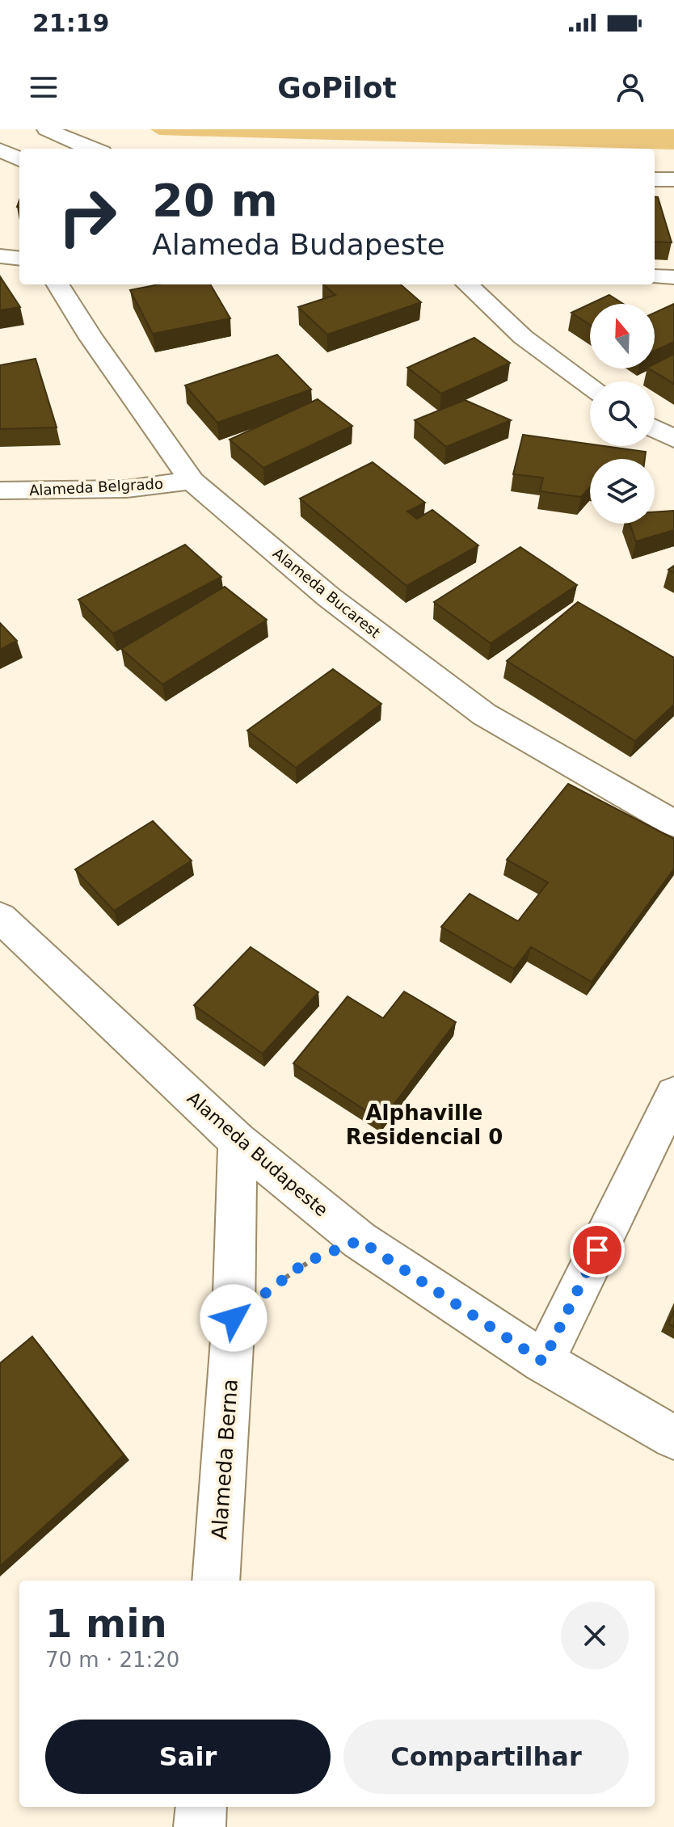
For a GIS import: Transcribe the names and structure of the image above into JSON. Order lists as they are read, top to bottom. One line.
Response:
{"streets":{"street":["Alameda Belgrado","Alameda Bucarest","Alameda Budapeste","Alameda Berna"]},"crossings":[["Alameda Belgrado","Alameda Bucarest"],["Alameda Budapeste","Alameda Berna"]],"districts":["Alphaville Residencial 0"],"north":"top","page":{"status":"21:19","header":"GoPilot","turn":["20 m","Alameda Budapeste"],"heading":["1 min","70 m · 21:20"],"buttons":["Sair","Compartilhar"]}}
